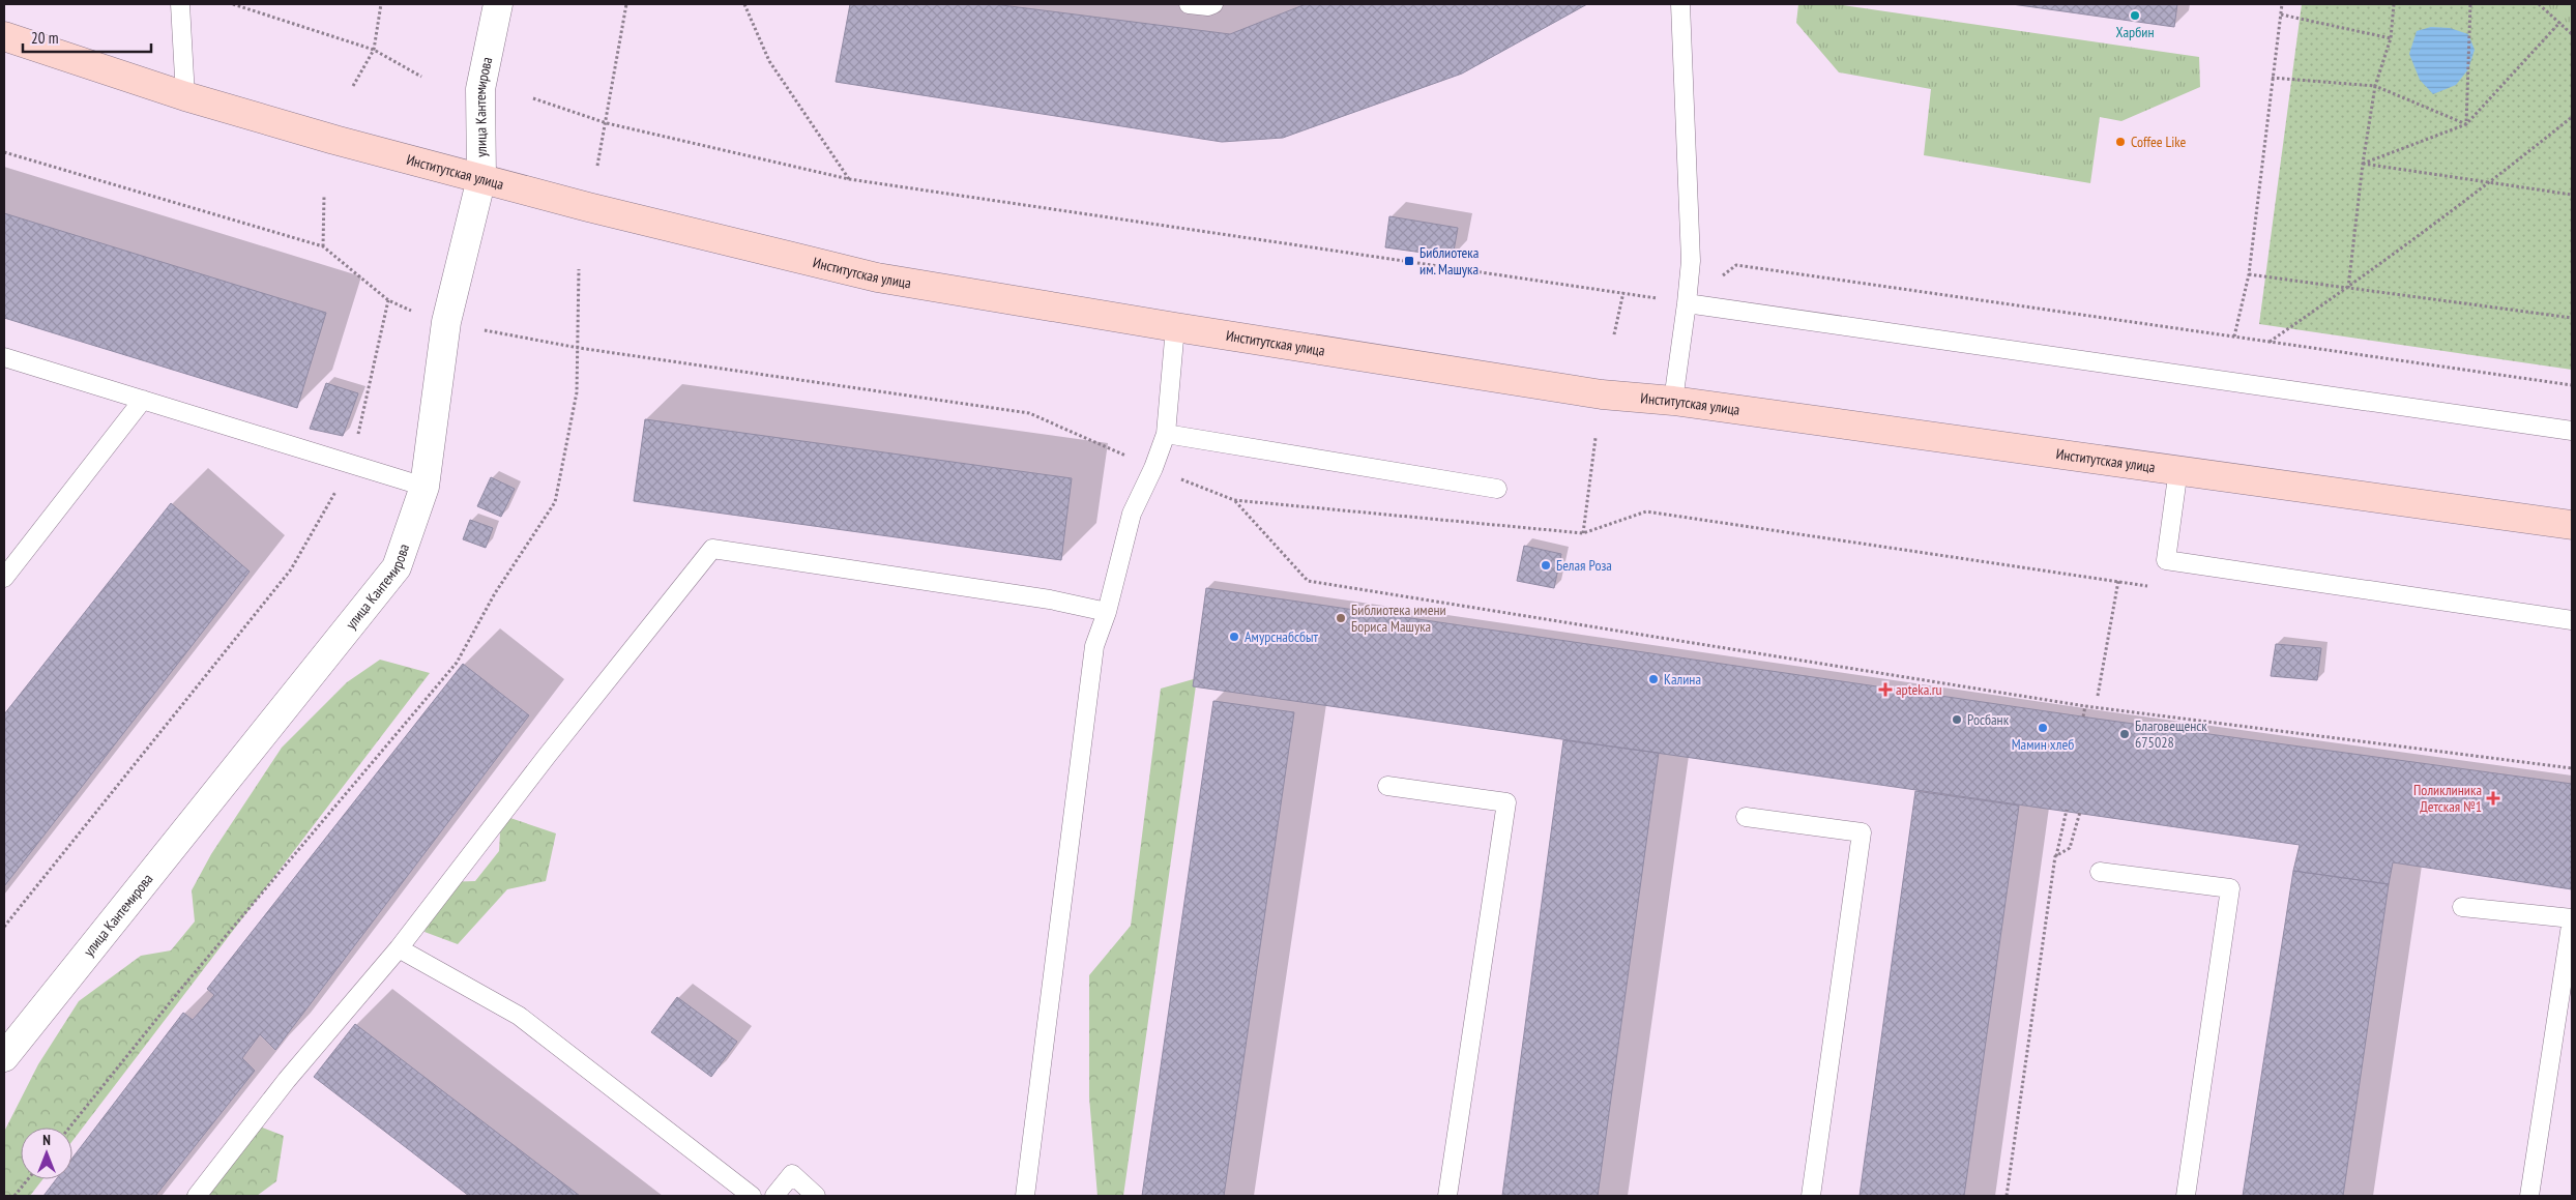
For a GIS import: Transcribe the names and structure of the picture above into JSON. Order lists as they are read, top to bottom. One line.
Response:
{"streets":{"main road":["Институтская улица"],"street":["улица Кантемирова"]},"crossings":[["улица Кантемирова","Институтская улица"]],"places":{"other":["Харбин","Coffee Like","Белая Роза","Библиотека имени Бориса Машука","Амурснабсбыт","Калина","Росбанк","Мамин хлеб","Благовещенск 675028"],"transit":["Библиотека им. Машука"],"health":["apteka.ru","Поликлиника Детская №1"]},"scale_bar":"20 m","north":"top"}
